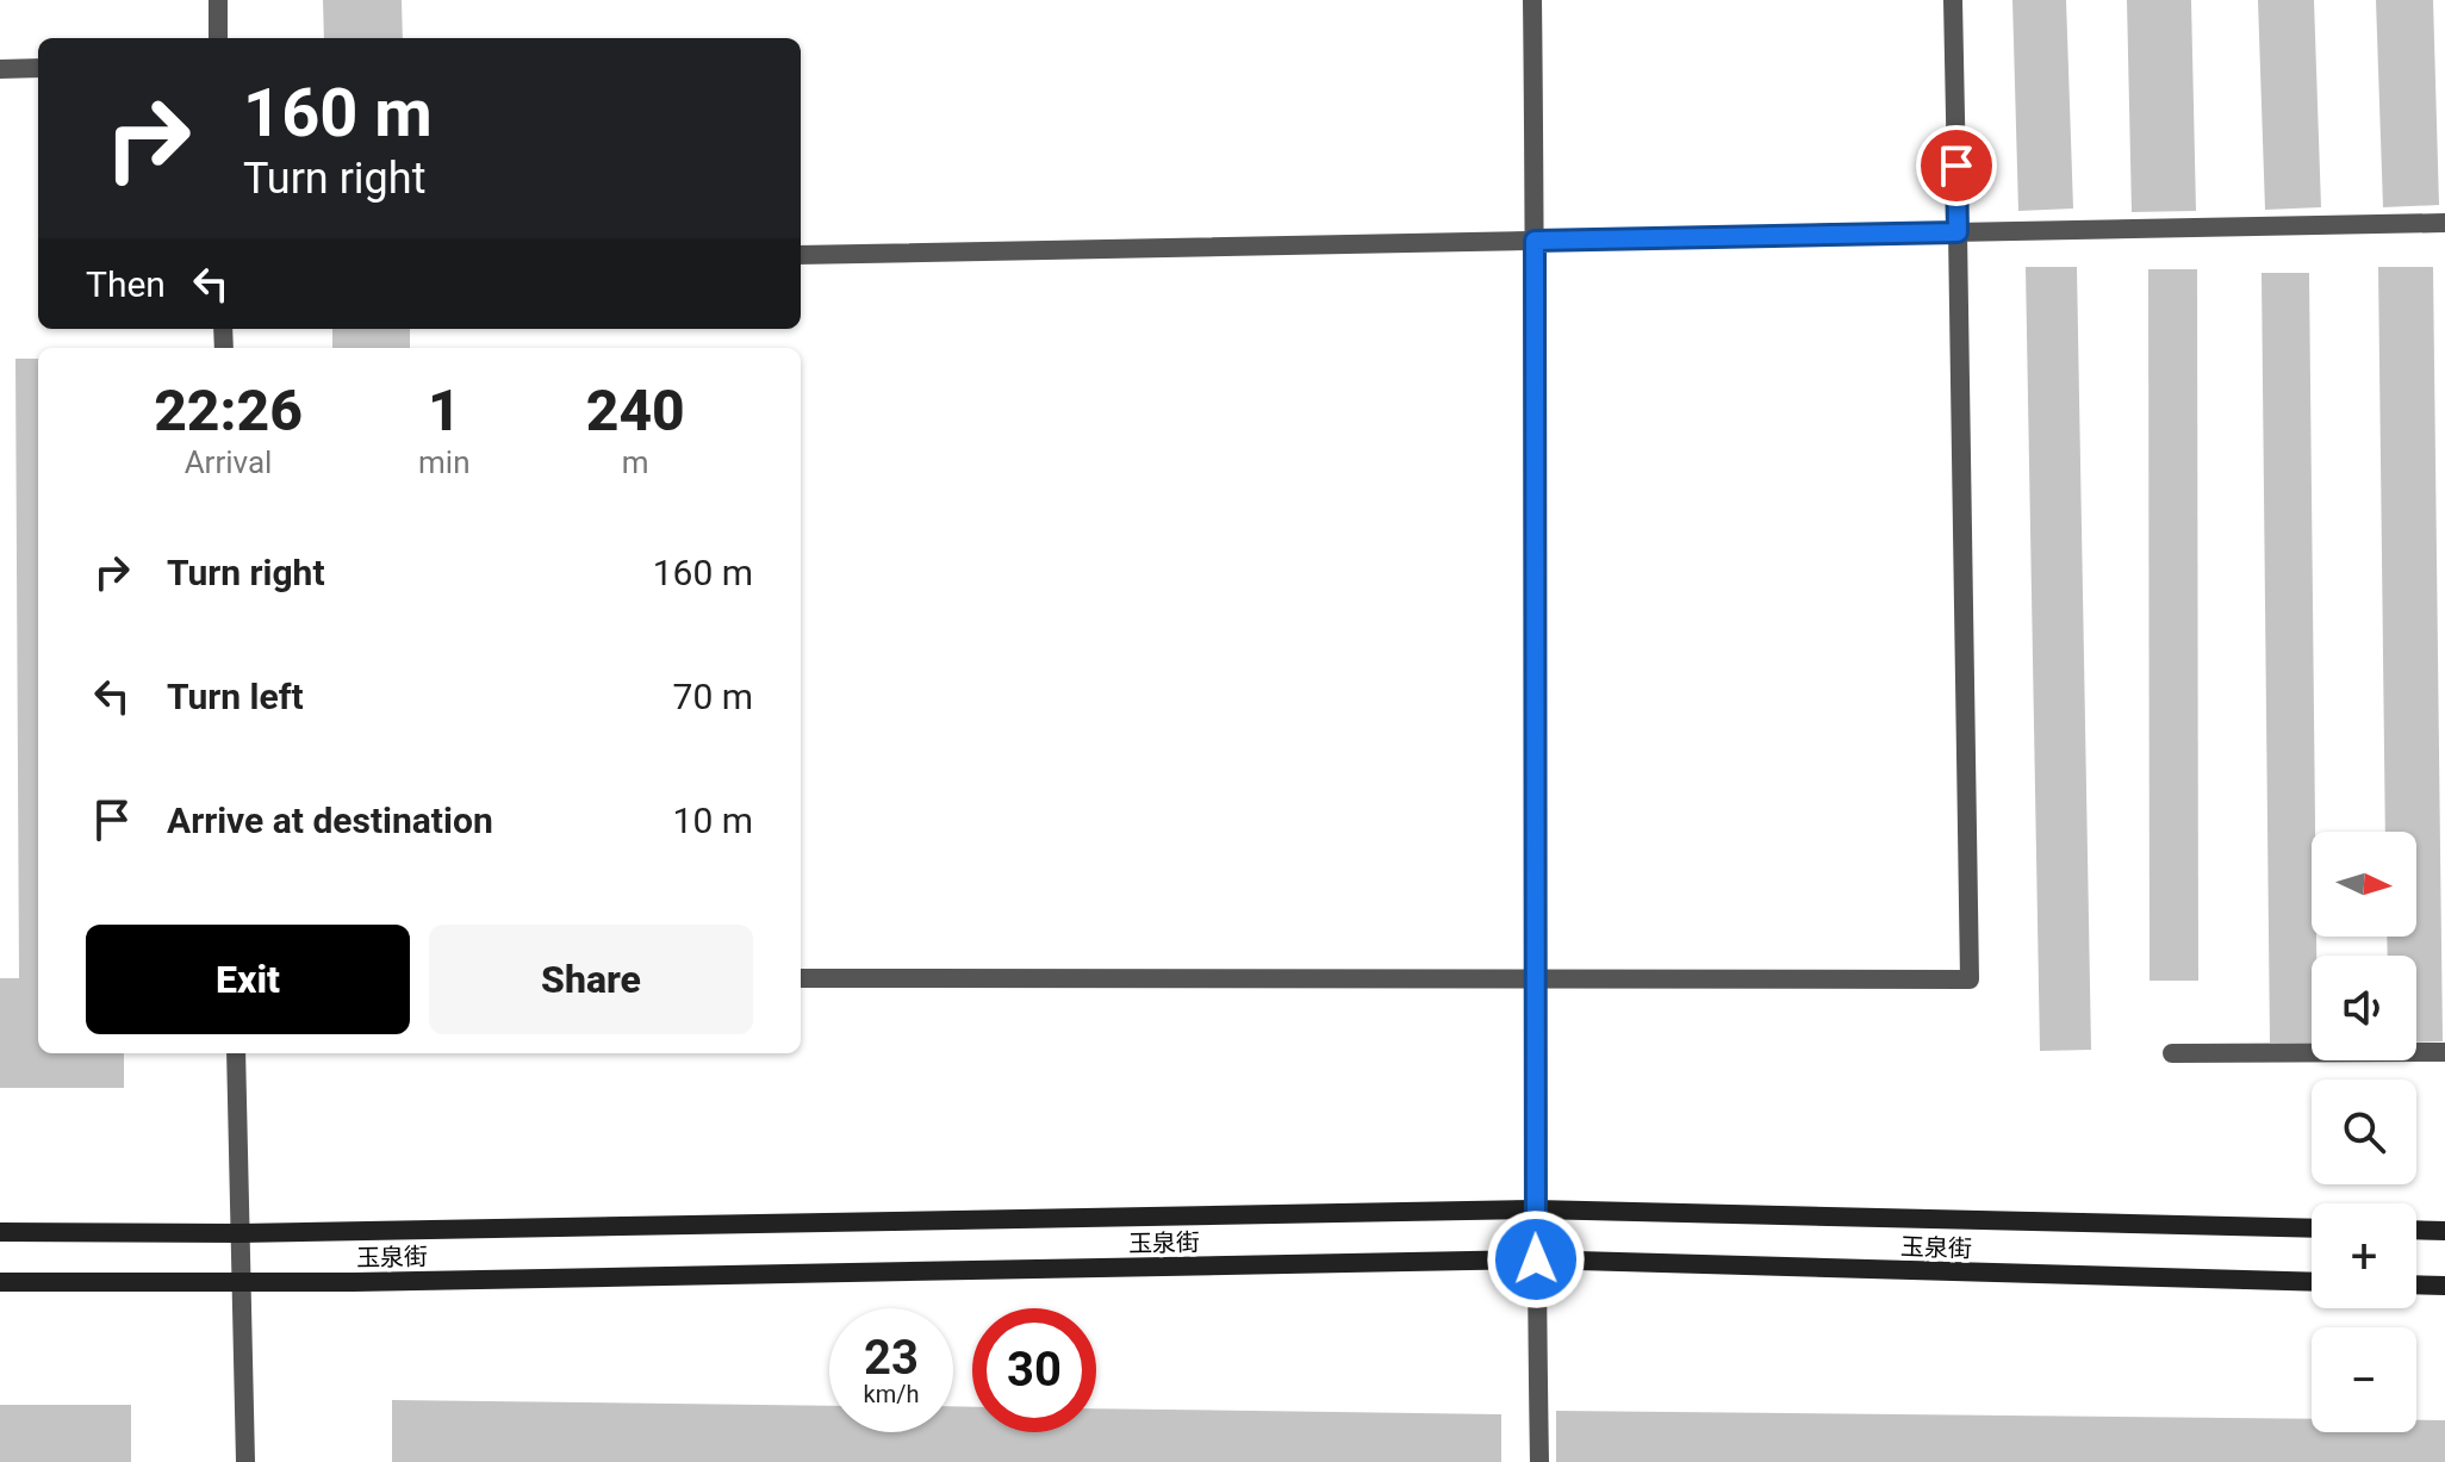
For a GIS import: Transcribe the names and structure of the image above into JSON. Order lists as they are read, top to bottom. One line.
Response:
{"streets":{"main road":["玉泉街"]},"north":"right","page":{"turn":["160 m","Turn right"],"then":"Then","eta":["22:26","Arrival","1","min","240","m"],"list":[{"name":"Turn right","value":"160 m"},{"name":"Turn left","value":"70 m"},{"name":"Arrive at destination","value":"10 m"}],"map_buttons":["+","−"],"buttons":["Exit","Share"],"speed":"23 km/h","limit":"30"}}
